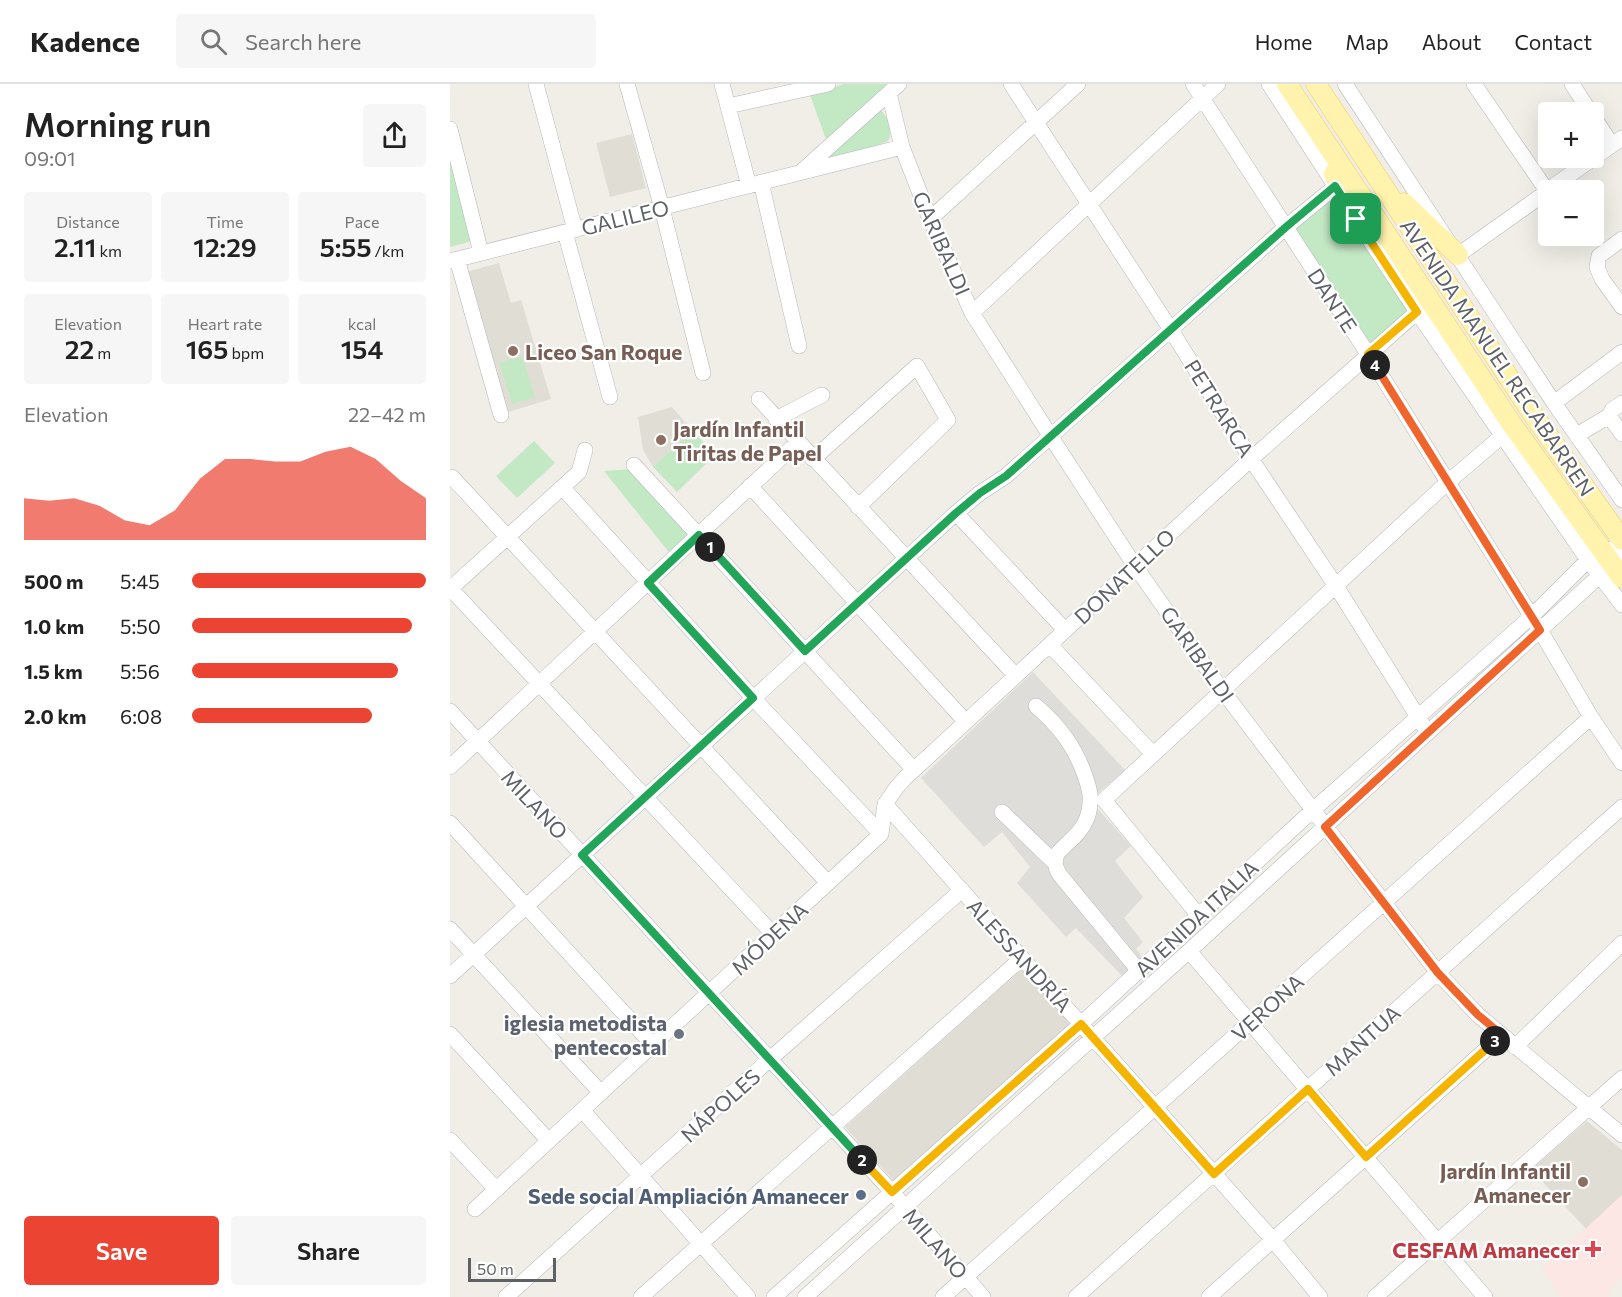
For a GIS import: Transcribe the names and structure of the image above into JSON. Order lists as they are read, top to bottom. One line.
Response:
{"streets":{"main road":["AVENIDA MANUEL RECABARREN"],"street":["GALILEO","GARIBALDI","DANTE","PETRARCA","DONATELLO","MILANO","AVENIDA ITALIA","MÓDENA","ALESSANDRÍA","VERONA","MANTUA","NÁPOLES"]},"crossings":[["GALILEO","GARIBALDI"],["GARIBALDI","DONATELLO"],["GARIBALDI","AVENIDA ITALIA"],["GARIBALDI","VERONA"],["GARIBALDI","MANTUA"],["DANTE","DONATELLO"],["DANTE","AVENIDA ITALIA"],["DANTE","VERONA"],["AVENIDA MANUEL RECABARREN","AVENIDA ITALIA"],["PETRARCA","DONATELLO"],["PETRARCA","AVENIDA ITALIA"],["DONATELLO","ALESSANDRÍA"],["MILANO","AVENIDA ITALIA"],["MILANO","MÓDENA"],["MILANO","VERONA"],["MILANO","NÁPOLES"],["AVENIDA ITALIA","ALESSANDRÍA"],["ALESSANDRÍA","VERONA"],["ALESSANDRÍA","MANTUA"],["ALESSANDRÍA","NÁPOLES"]],"places":{"other":["Liceo San Roque","Jardín Infantil Tiritas de Papel","iglesia metodista pentecostal","Jardín Infantil Amanecer","Sede social Ampliación Amanecer"],"health":["CESFAM Amanecer"]},"scale_bar":"50 m","page":{"header":"Kadence","search":"Search here","nav":["Home","Map","About","Contact"],"heading":["Morning run","09:01"],"map_buttons":["+","−"],"stats":[["Distance","2.11 km"],["Time","12:29"],["Pace","5:55 /km"],["Elevation","22 m"],["Heart rate","165 bpm"],["kcal","154"]],"pins":["4","1","3","2"],"chart":["Elevation","22–42 m"],"list":[{"name":"500 m","note":"5:45"},{"name":"1.0 km","note":"5:50"},{"name":"1.5 km","note":"5:56"},{"name":"2.0 km","note":"6:08"}],"buttons":["Save","Share"],"scale":"50 m"}}
